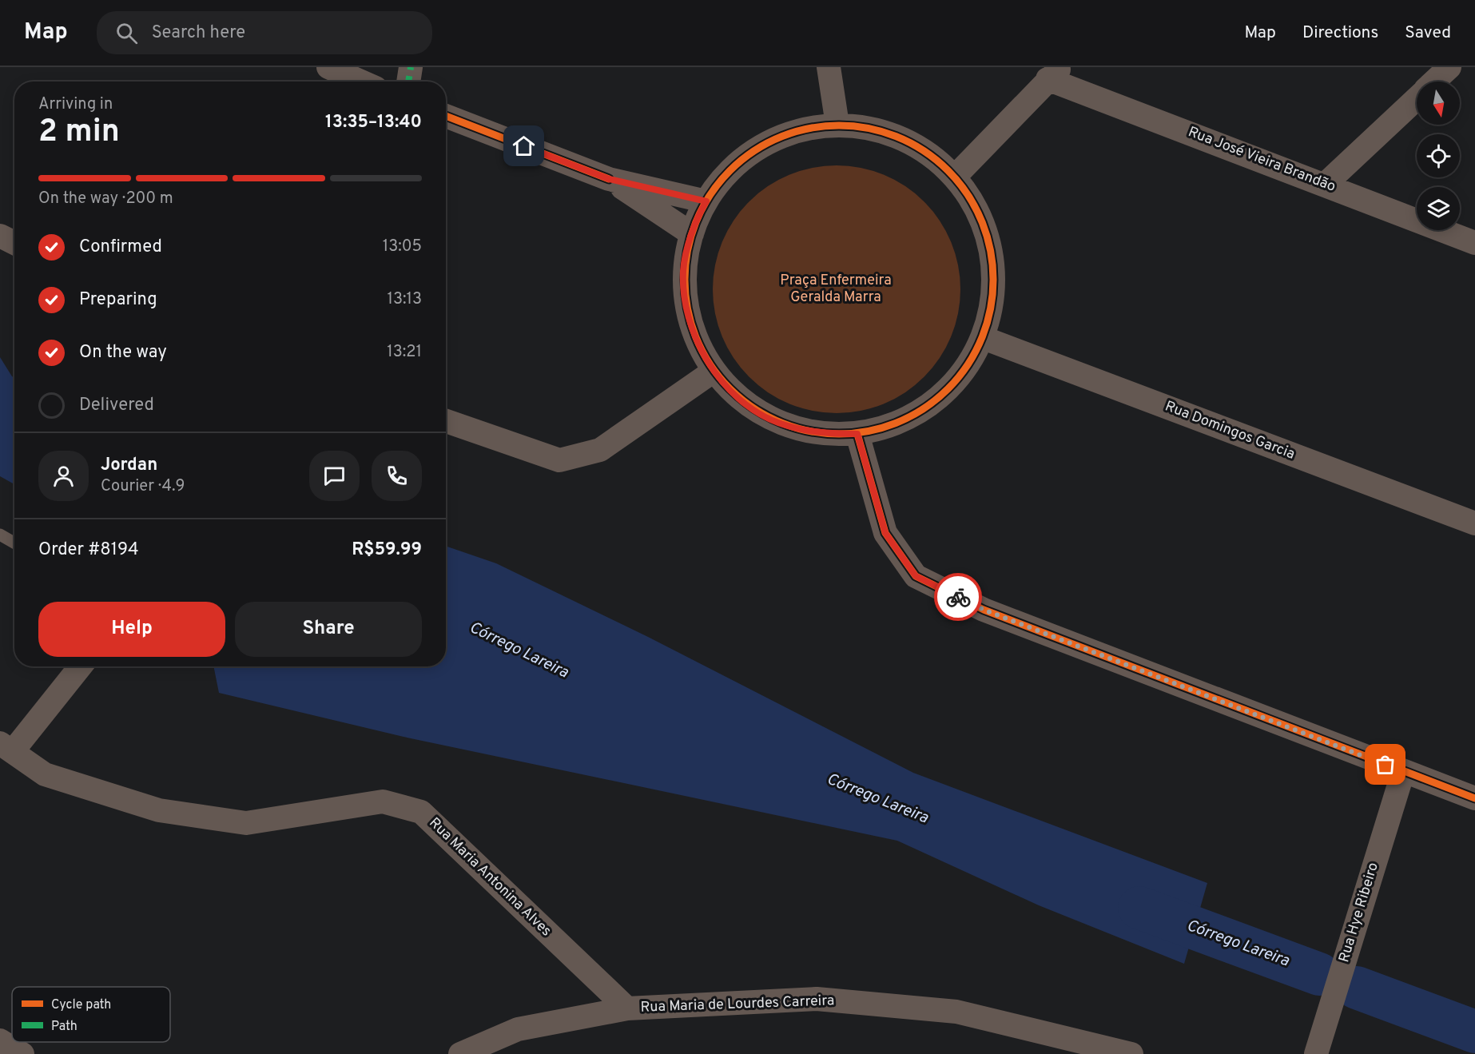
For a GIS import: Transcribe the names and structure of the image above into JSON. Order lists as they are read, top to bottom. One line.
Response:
{"streets":{"street":["Rua José Vieira Brandão","Rua Domingos Garcia","Rua Maria Antonina Alves","Rua Hye Ribeiro","Rua Maria de Lourdes Carreira"]},"crossings":[["Rua Maria Antonina Alves","Rua Maria de Lourdes Carreira"]],"water":["Córrego Lareira"],"parks":["Praça Enfermeira Geralda Marra"],"legend":["Cycle path","Path"],"north":"bottom","page":{"header":"Map","search":"Search here","nav":["Map","Directions","Saved"],"heading":["2 min","Arriving in","13:35–13:40"],"panel":["Jordan","Courier · 4.9","Order #8194","R$59.99"],"bar":"On the way · 200 m","list":[["Confirmed","13:05"],["Preparing","13:13"],["On the way","13:21"],"Delivered"],"buttons":["Help","Share"]}}
